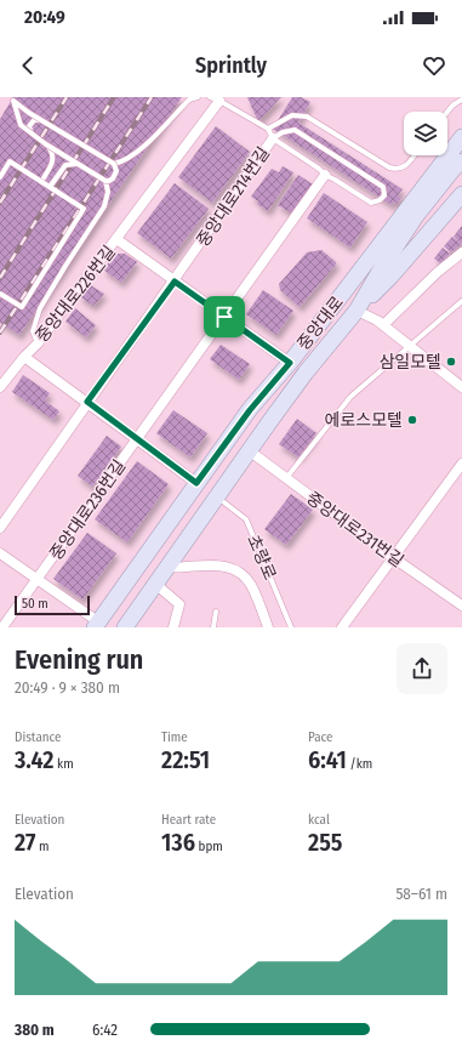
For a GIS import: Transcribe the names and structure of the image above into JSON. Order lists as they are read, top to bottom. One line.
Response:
{"streets":{"main road":["중앙대로"],"street":["중앙대로214번길","중앙대로226번길","중앙대로236번길","중앙대로231번길"],"lane":["초량로"]},"crossings":[["중앙대로214번길","중앙대로226번길"],["중앙대로226번길","중앙대로"],["중앙대로","중앙대로231번길"],["중앙대로","초량로"]],"places":["삼일모텔","에로스모텔"],"scale_bar":"50 m","page":{"status":"20:49","header":"Sprintly","scale":"50 m","heading":["Evening run","20:49 · 9 × 380 m"],"stats":[["Distance","3.42 km"],["Time","22:51"],["Pace","6:41 /km"],["Elevation","27 m"],["Heart rate","136 bpm"],["kcal","255"]],"chart":["Elevation","58–61 m"],"list":[{"name":"380 m","note":"6:42"}]}}
